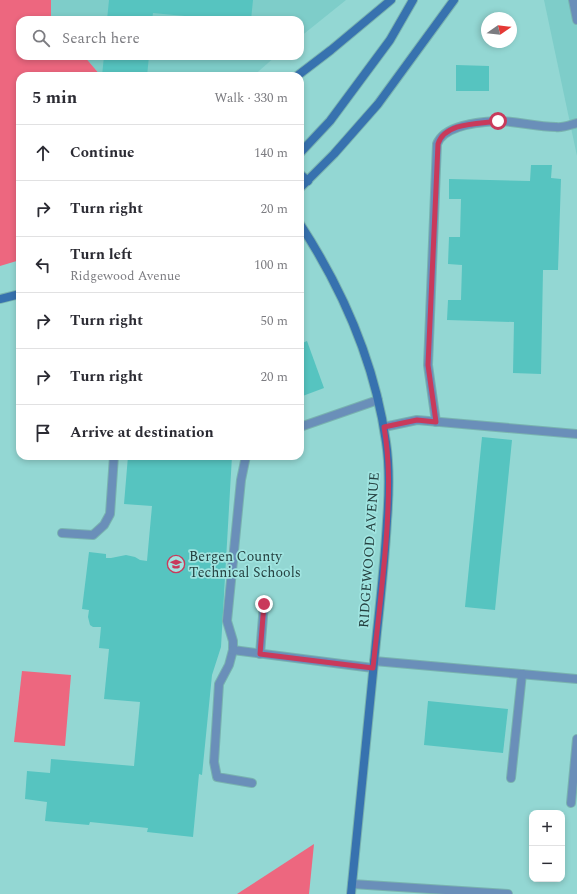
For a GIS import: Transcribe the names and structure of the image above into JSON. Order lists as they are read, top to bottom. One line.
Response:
{"streets":{"street":["RIDGEWOOD AVENUE"]},"places":{"school or university":["Bergen County Technical Schools"]},"north":"right","page":{"search":"Search here","heading":["5 min","Walk · 330 m"],"list":[["Continue","140 m"],["Turn right","20 m"],["Turn left","Ridgewood Avenue","100 m"],["Turn right","50 m"],["Turn right","20 m"],"Arrive at destination"],"map_buttons":["+","−"]}}
